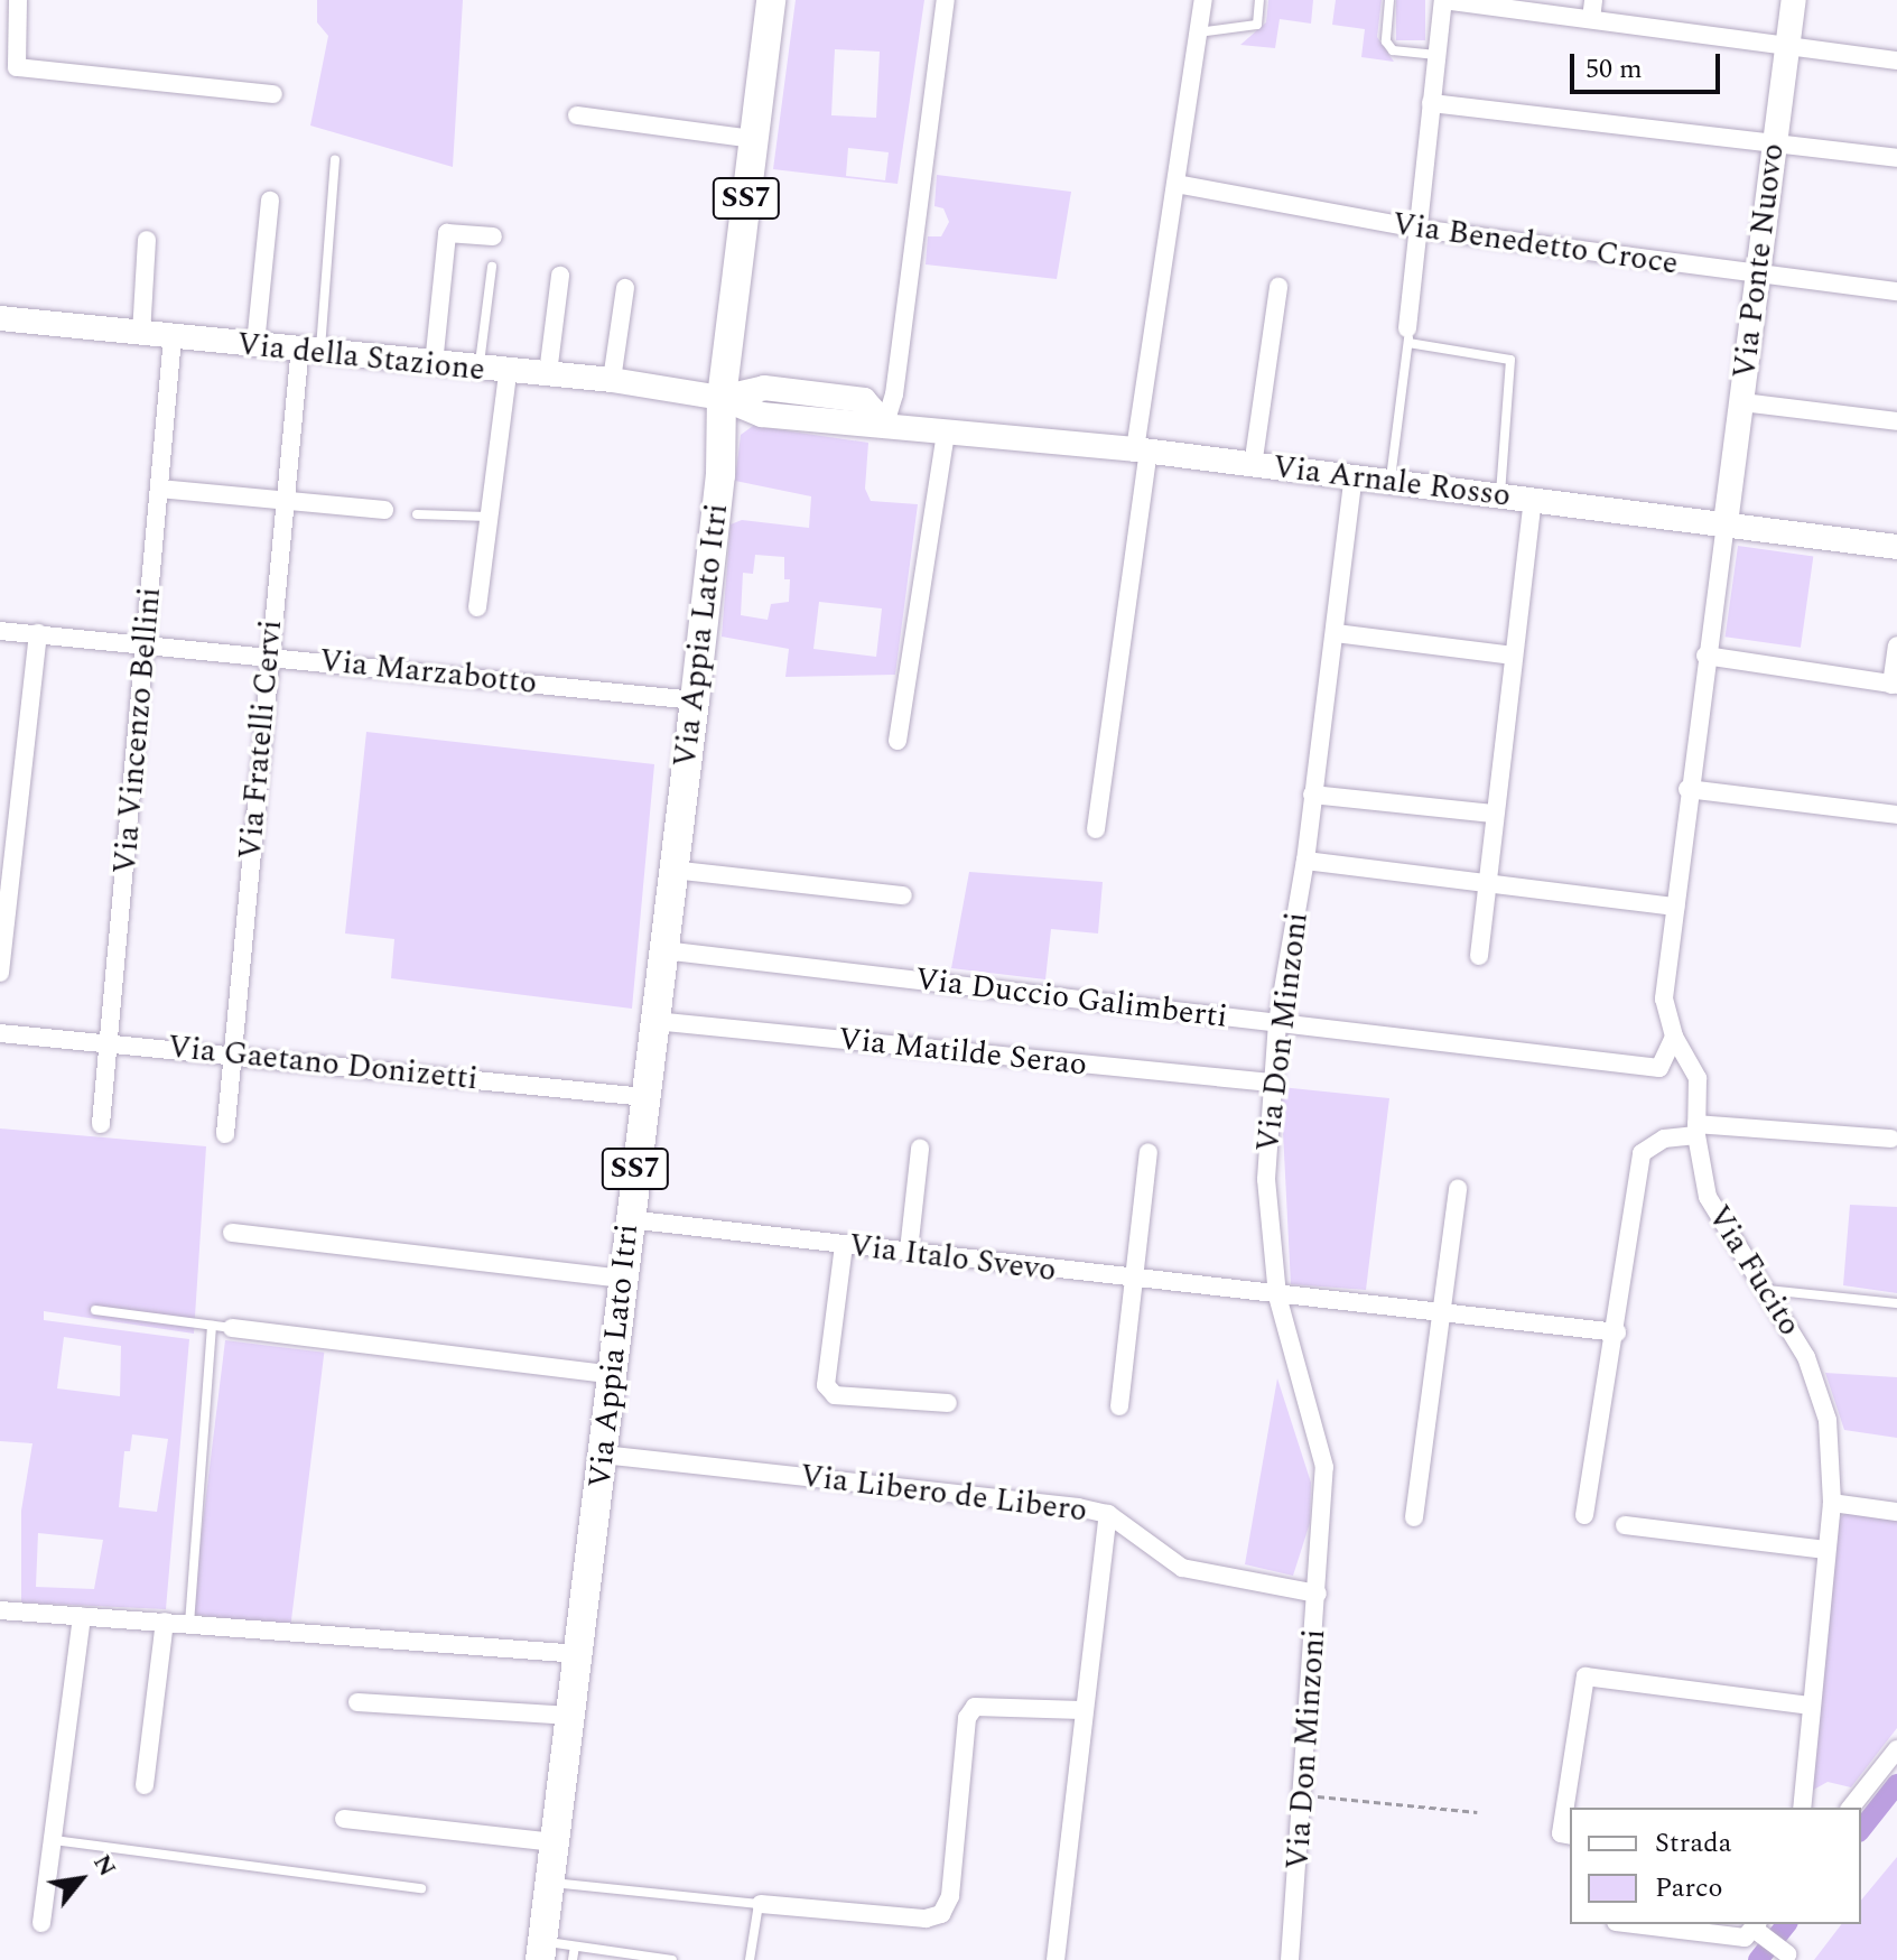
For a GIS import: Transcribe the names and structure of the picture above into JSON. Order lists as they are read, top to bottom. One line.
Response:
{"streets":{"main road":["SS7","Via Appia Lato Itri"],"street":["Via Benedetto Croce","Via Ponte Nuovo","Via della Stazione","Via Arnale Rosso","Via Marzabotto","Via Vincenzo Bellini","Via Fratelli Cervi","Via Duccio Galimberti","Via Don Minzoni","Via Matilde Serao","Via Gaetano Donizetti","Via Italo Svevo","Via Fucito","Via Libero de Libero"]},"crossings":[["SS7","Via della Stazione"],["SS7","Via Arnale Rosso"],["SS7","Via Appia Lato Itri"],["Via Benedetto Croce","Via Ponte Nuovo"],["Via Ponte Nuovo","Via Arnale Rosso"],["Via Ponte Nuovo","Via Fucito"],["Via della Stazione","Via Arnale Rosso"],["Via della Stazione","Via Appia Lato Itri"],["Via della Stazione","Via Vincenzo Bellini"],["Via della Stazione","Via Fratelli Cervi"],["Via Arnale Rosso","Via Appia Lato Itri"],["Via Arnale Rosso","Via Don Minzoni"],["Via Arnale Rosso","Via Fucito"],["Via Appia Lato Itri","Via Marzabotto"],["Via Appia Lato Itri","Via Duccio Galimberti"],["Via Appia Lato Itri","Via Matilde Serao"],["Via Appia Lato Itri","Via Gaetano Donizetti"],["Via Appia Lato Itri","Via Italo Svevo"],["Via Appia Lato Itri","Via Libero de Libero"],["Via Marzabotto","Via Vincenzo Bellini"],["Via Marzabotto","Via Fratelli Cervi"],["Via Vincenzo Bellini","Via Gaetano Donizetti"],["Via Fratelli Cervi","Via Gaetano Donizetti"],["Via Duccio Galimberti","Via Don Minzoni"],["Via Duccio Galimberti","Via Fucito"],["Via Don Minzoni","Via Matilde Serao"],["Via Don Minzoni","Via Italo Svevo"],["Via Don Minzoni","Via Libero de Libero"]],"legend":["Strada","Parco"],"scale_bar":"50 m","north":"top right"}
